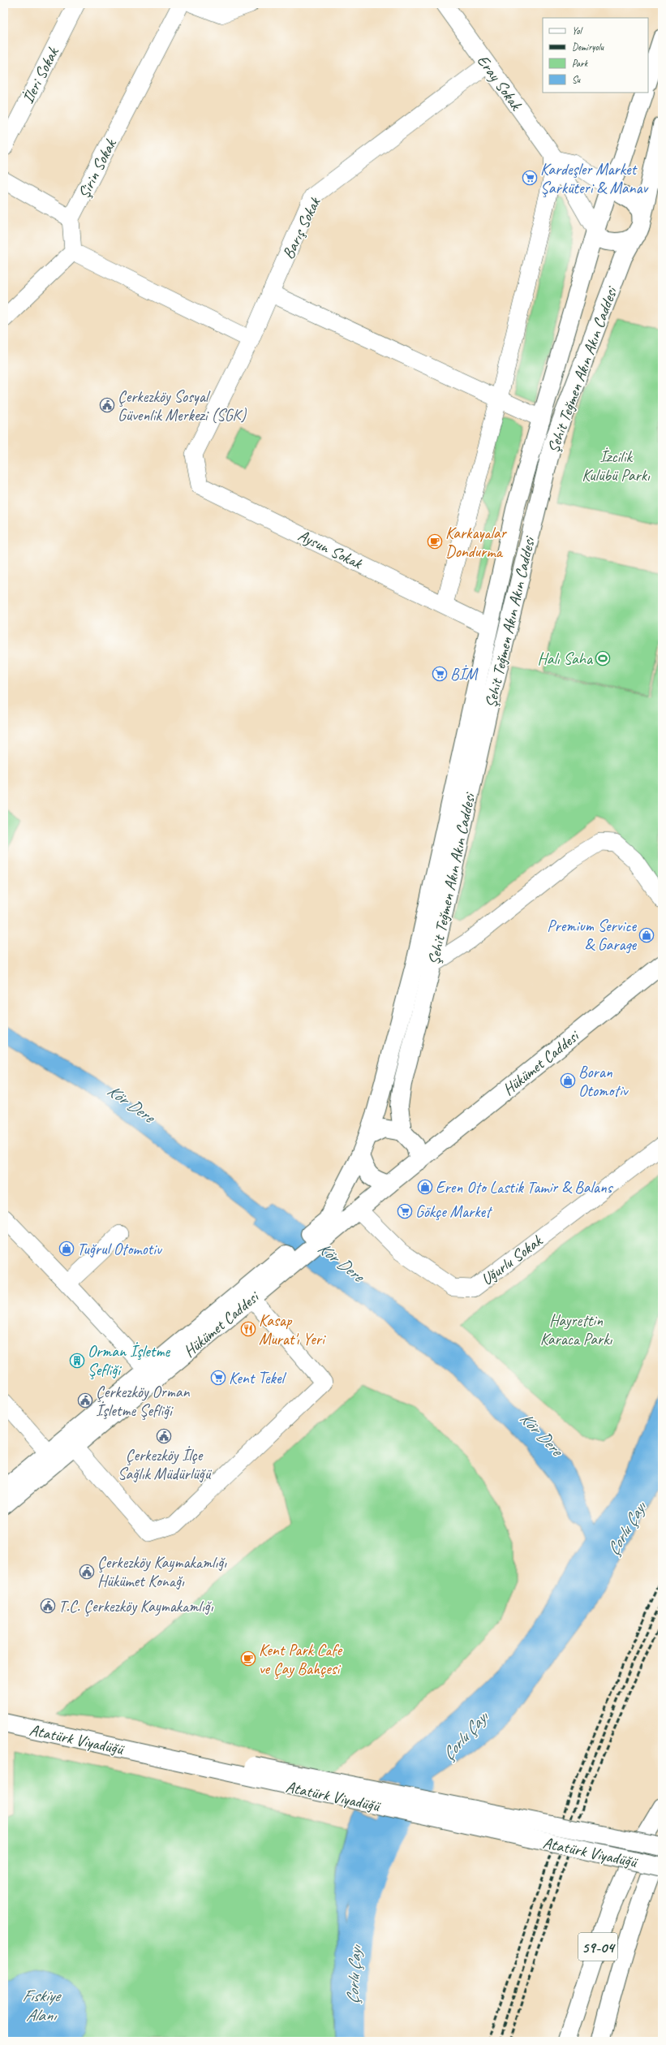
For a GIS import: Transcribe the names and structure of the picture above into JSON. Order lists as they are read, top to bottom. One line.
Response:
{"streets":{"main road":["Şehit Teğmen Akın Akın Caddesi","Hükümet Caddesi","Atatürk Viyadüğü","59-04"],"street":["İleri Sokak","Eray Sokak","Şirin Sokak","Barış Sokak","Aysun Sokak","Uğurlu Sokak"]},"crossings":[["Eray Sokak","Barış Sokak"],["Eray Sokak","Şehit Teğmen Akın Akın Caddesi"],["Barış Sokak","Aysun Sokak"],["Şehit Teğmen Akın Akın Caddesi","Aysun Sokak"],["Şehit Teğmen Akın Akın Caddesi","Hükümet Caddesi"],["Atatürk Viyadüğü","59-04"]],"water":["Kör Dere","Çorlu Çayı","Fıskiye Alanı"],"parks":["İzcilik Kulübü Parkı","Hayrettin Karaca Parkı"],"places":{"supermarket":["Kardeşler Market Şarküteri & Manav","BİM","Gökçe Market","Kent Tekel"],"public building":["Çerkezköy Sosyal Güvenlik Merkezi (SGK)","Çerkezköy Orman İşletme Şefliği","Çerkezköy İlçe Sağlık Müdürlüğü","Çerkezköy Kaymakamlığı Hükümet Konağı","T.C. Çerkezköy Kaymakamlığı"],"cafe":["Karkayalar Dondurma","Kent Park Cafe ve Çay Bahçesi"],"sports":["Halı Saha"],"shop":["Premium Service & Garage","Boran Otomotiv","Eren Oto Lastik Tamir & Balans","Tuğrul Otomotiv"],"restaurant":["Kasap Murat'ı Yeri"],"building":["Orman İşletme Şefliği"]},"legend":["Yol","Demiryolu","Park","Su"]}
